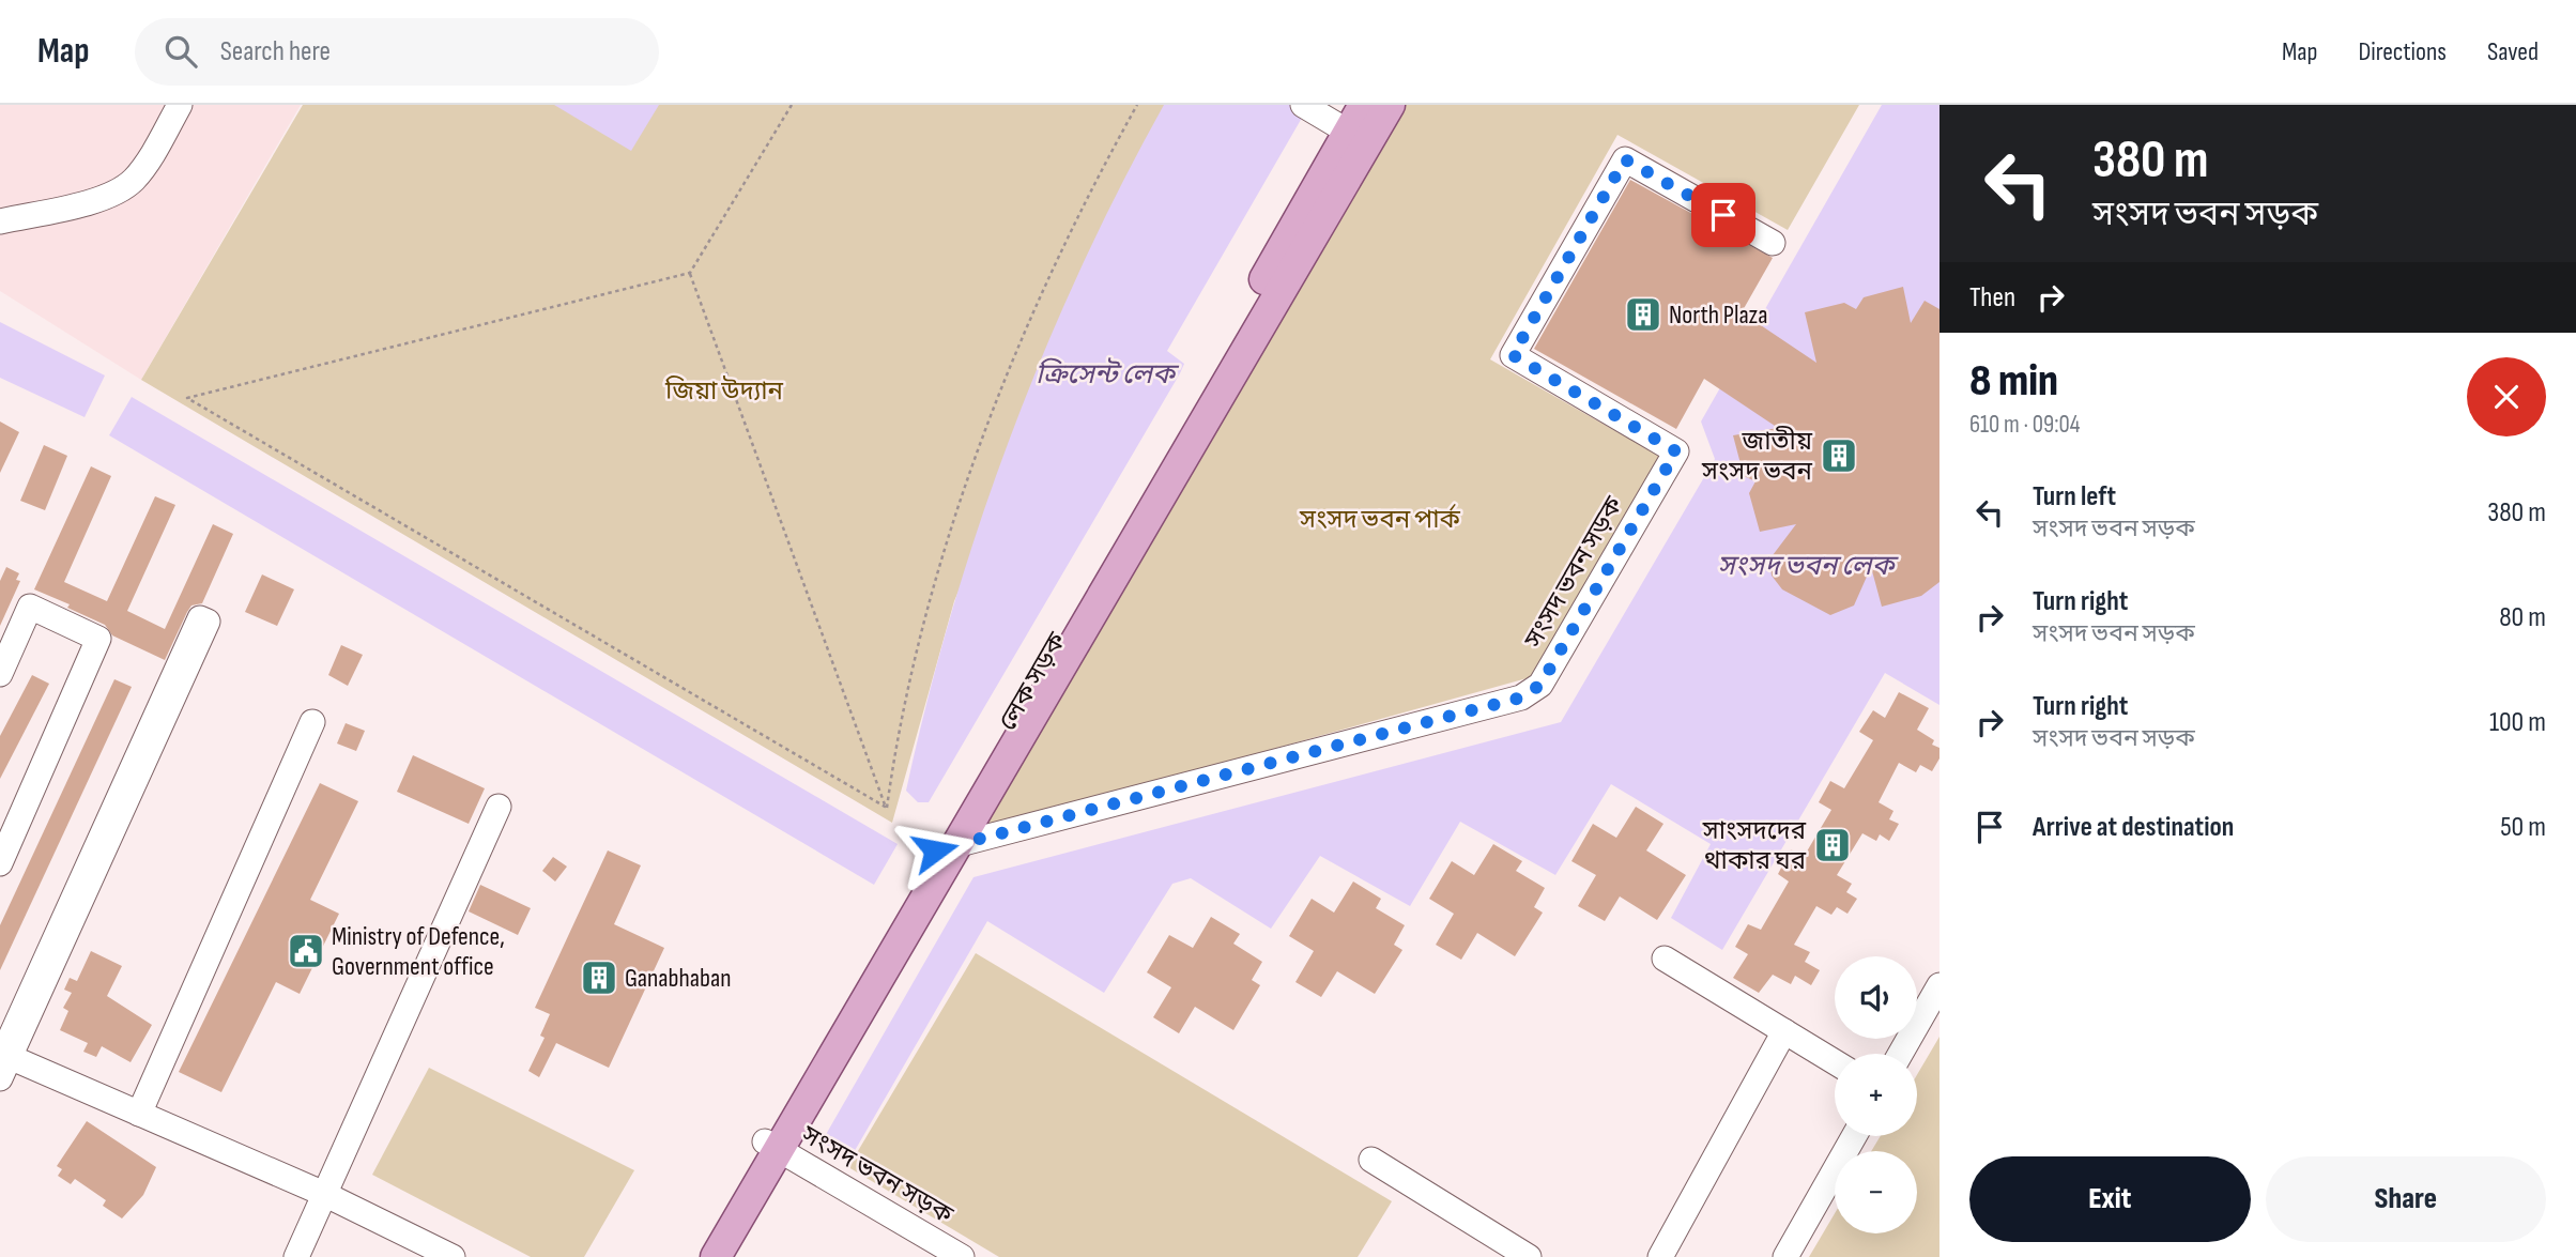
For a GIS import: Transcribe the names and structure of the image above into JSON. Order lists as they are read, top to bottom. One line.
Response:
{"streets":{"main road":["লেক সড়ক"],"lane":["সংসদ ভবন সড়ক"]},"crossings":[["সংসদ ভবন সড়ক","লেক সড়ক"]],"water":["ক্রিসেন্ট লেক","সংসদ ভবন লেক"],"parks":["জিয়া উদ্যান","সংসদ ভবন পার্ক"],"places":{"building":["North Plaza","জাতীয় সংসদ ভবন","সাংসদদের থাকার ঘর","Ganabhaban"],"public building":["Ministry of Defence, Government office"]},"page":{"header":"Map","search":"Search here","nav":["Map","Directions","Saved"],"turn":["380 m","সংসদ ভবন সড়ক"],"then":"Then","heading":["8 min","610 m · 09:04"],"list":[{"name":"Turn left","note":"সংসদ ভবন সড়ক","value":"380 m"},{"name":"Turn right","note":"সংসদ ভবন সড়ক","value":"80 m"},{"name":"Turn right","note":"সংসদ ভবন সড়ক","value":"100 m"},{"name":"Arrive at destination","value":"50 m"}],"map_buttons":["+","−"],"buttons":["Exit","Share"]}}
